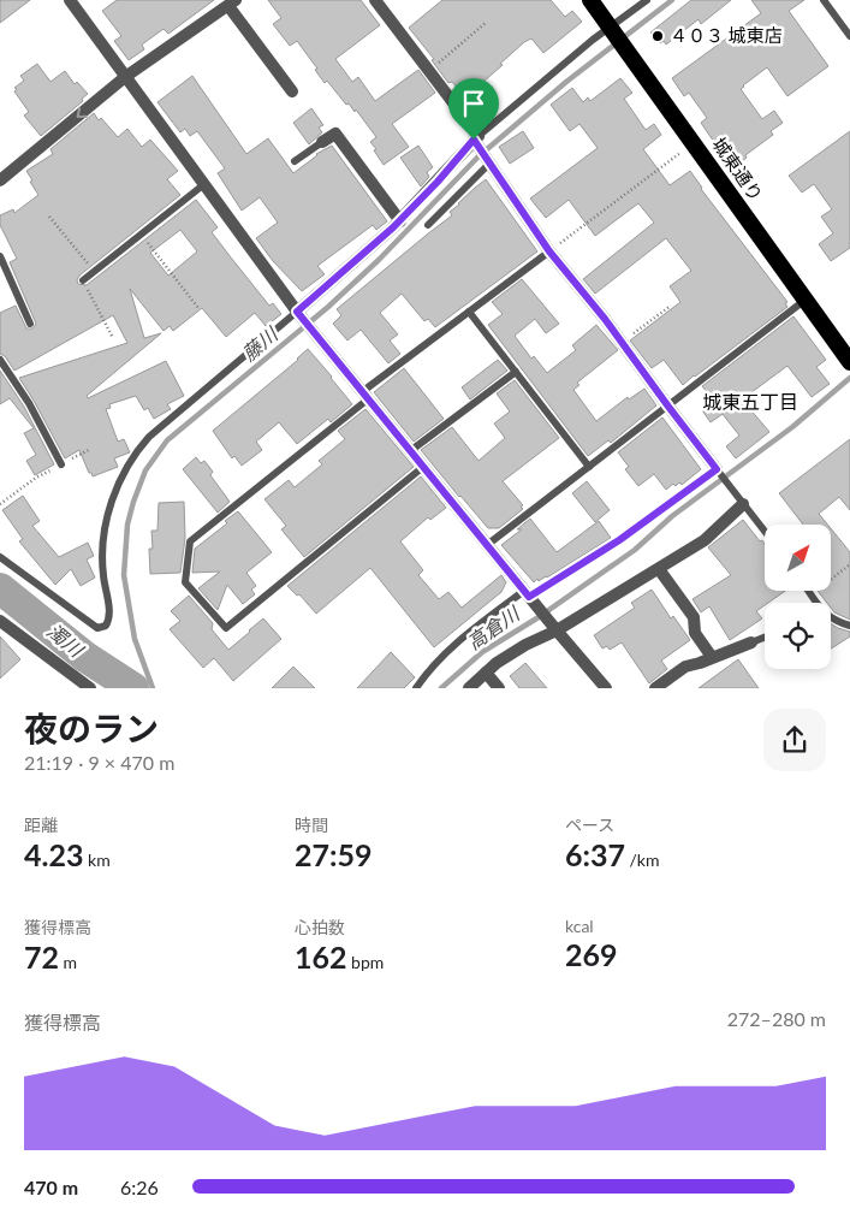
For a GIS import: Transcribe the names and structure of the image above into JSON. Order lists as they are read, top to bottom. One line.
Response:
{"streets":{"highway":["城東通り"]},"districts":["城東五丁目"],"water":["藤川","高倉川","濁川"],"places":["４０３ 城東店"],"north":"top right","page":{"heading":["夜のラン","21:19 · 9 × 470 m"],"stats":[["距離","4.23 km"],["時間","27:59"],["ペース","6:37 /km"],["獲得標高","72 m"],["心拍数","162 bpm"],["kcal","269"]],"chart":["獲得標高","272–280 m"],"list":[{"name":"470 m","note":"6:26"}]}}
